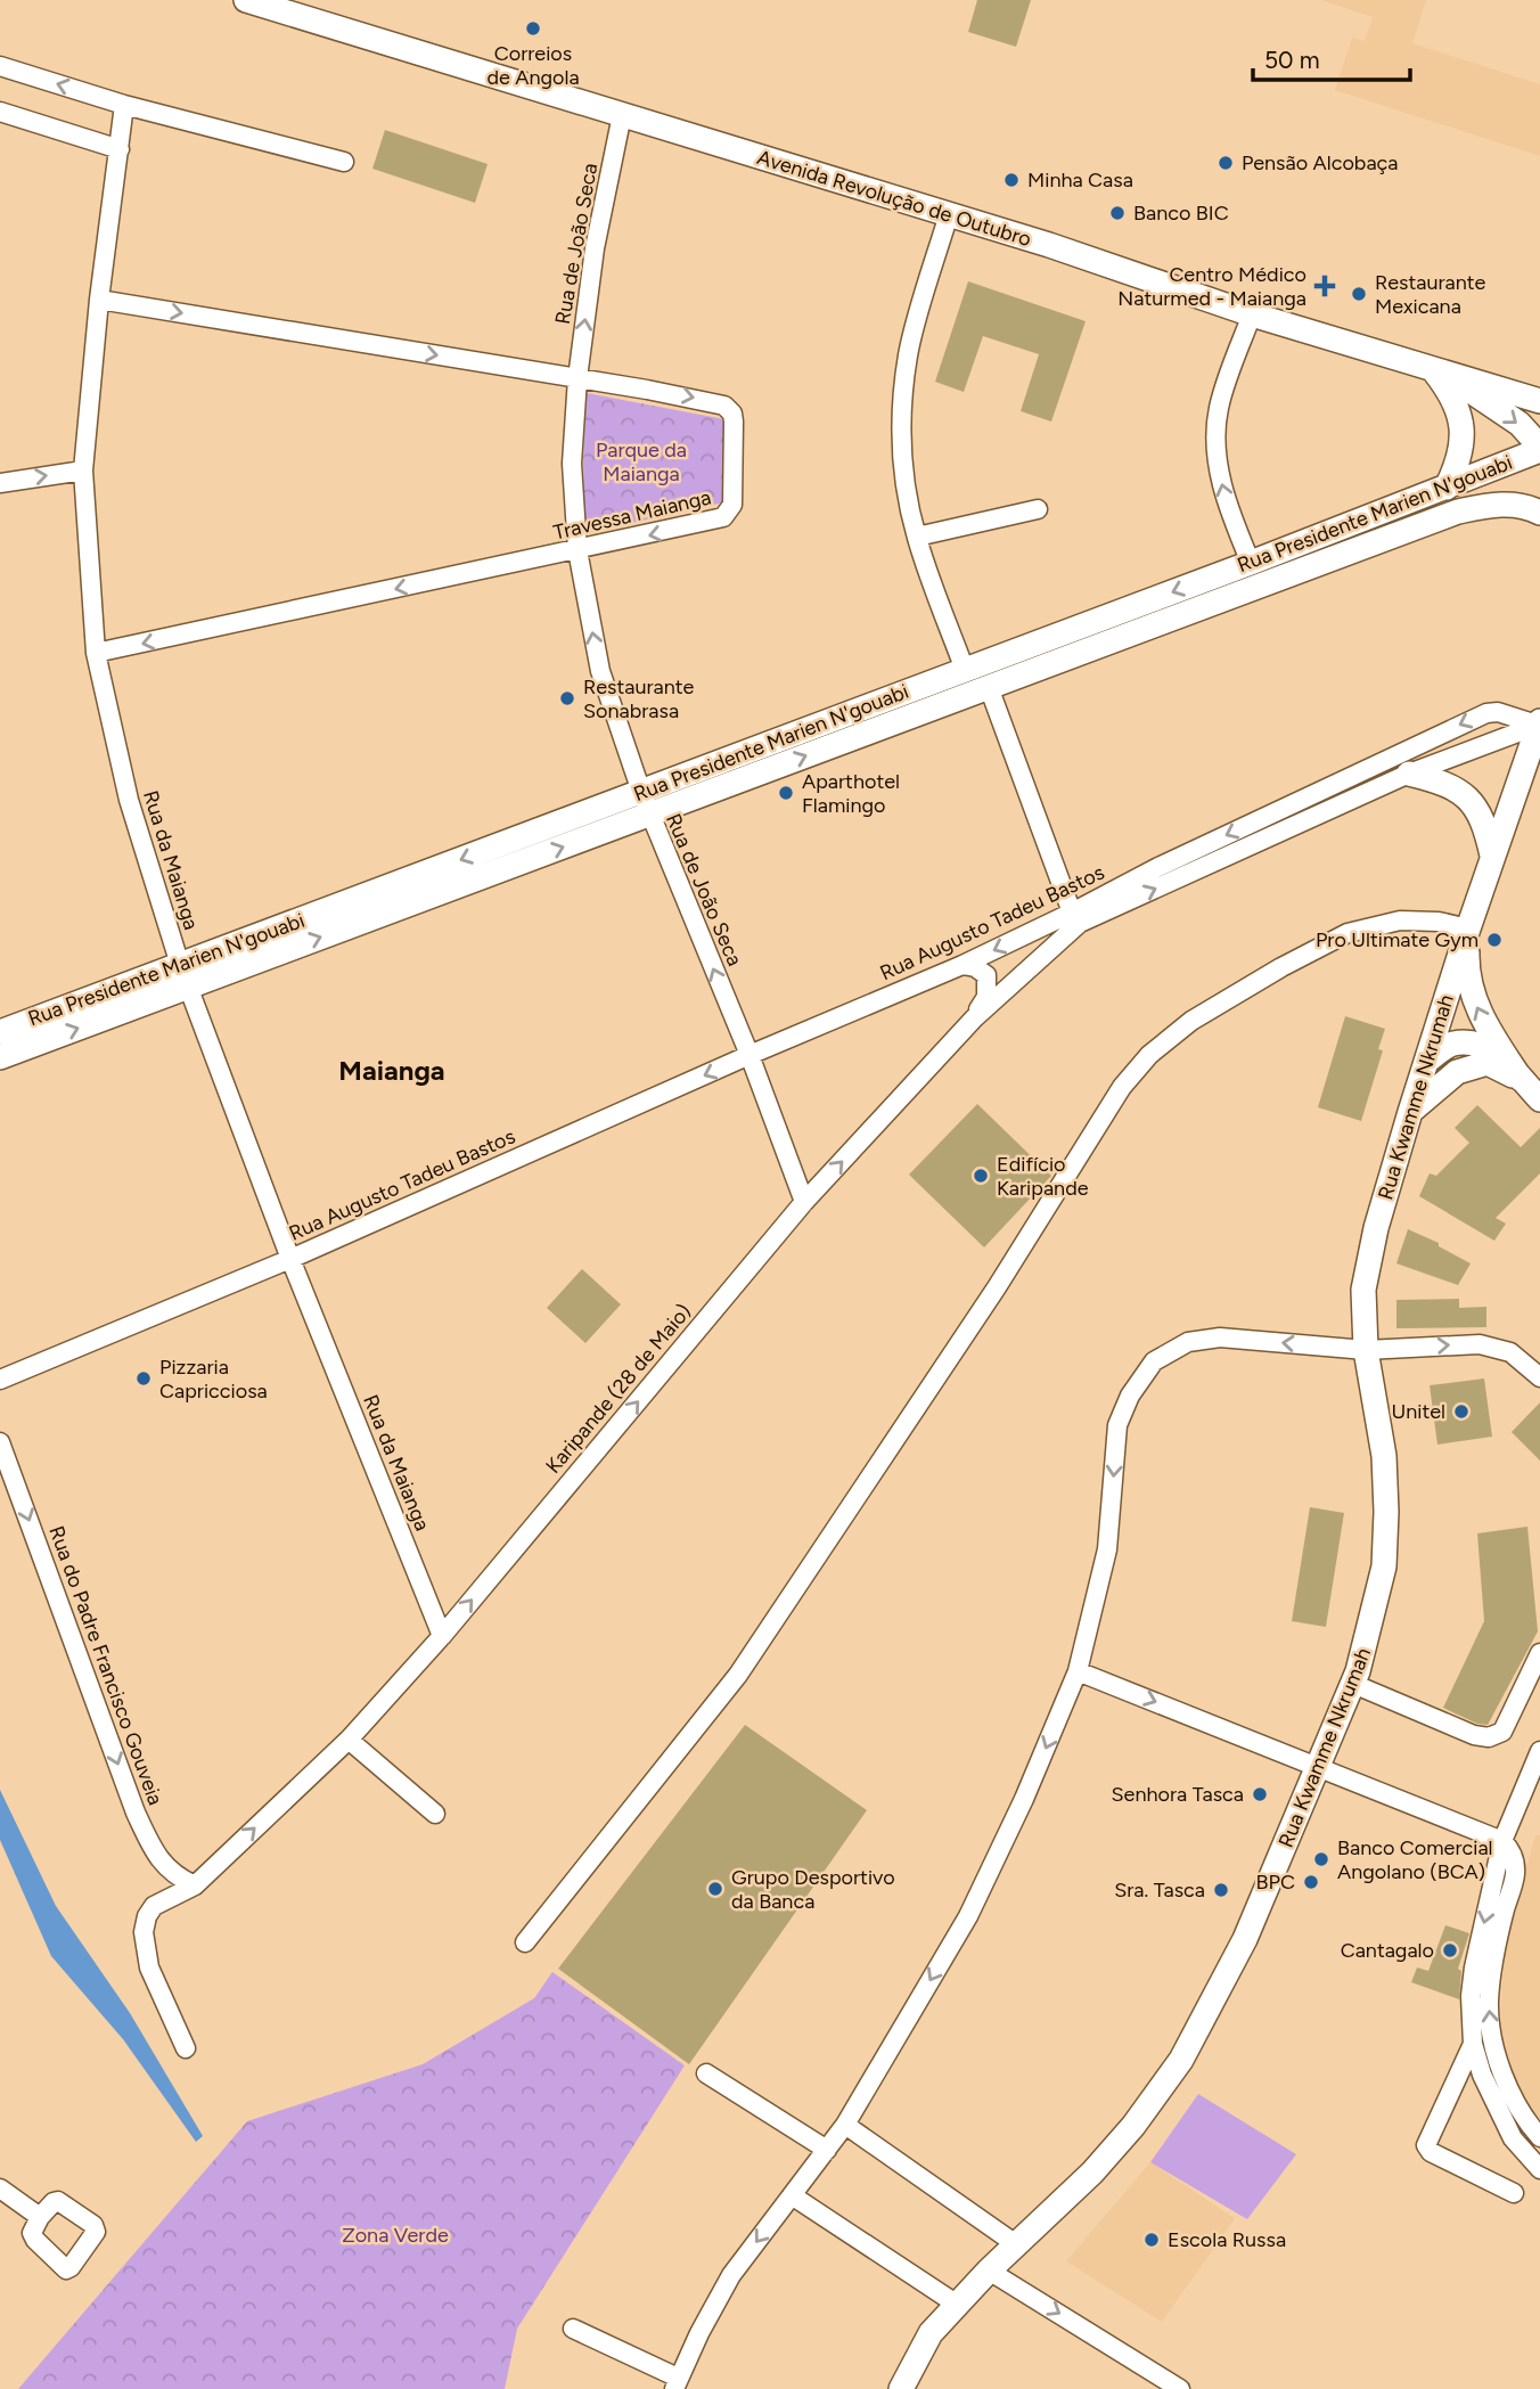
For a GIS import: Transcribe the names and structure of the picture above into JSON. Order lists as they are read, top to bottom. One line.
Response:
{"streets":{"street":["Avenida Revolução de Outubro","Rua de João Seca","Rua Presidente Marien N'gouabi","Travessa Maianga","Rua da Maianga","Rua Augusto Tadeu Bastos","Rua Kwamme Nkrumah","Karipande (28 de Maio)","Rua do Padre Francisco Gouveia"]},"crossings":[["Avenida Revolução de Outubro","Rua de João Seca"],["Rua de João Seca","Rua Presidente Marien N'gouabi"],["Rua de João Seca","Travessa Maianga"],["Rua de João Seca","Rua Augusto Tadeu Bastos"],["Rua de João Seca","Karipande (28 de Maio)"],["Rua Presidente Marien N'gouabi","Rua da Maianga"],["Travessa Maianga","Rua da Maianga"],["Rua da Maianga","Rua Augusto Tadeu Bastos"],["Rua da Maianga","Karipande (28 de Maio)"],["Rua Augusto Tadeu Bastos","Rua Kwamme Nkrumah"],["Rua Augusto Tadeu Bastos","Karipande (28 de Maio)"],["Karipande (28 de Maio)","Rua do Padre Francisco Gouveia"]],"one_way":["Rua de João Seca","Karipande (28 de Maio)","Rua do Padre Francisco Gouveia"],"districts":["Maianga"],"parks":["Parque da Maianga","Zona Verde"],"places":{"other":["Correios de Angola","Pensão Alcobaça","Minha Casa","Banco BIC","Restaurante Mexicana","Restaurante Sonabrasa","Aparthotel Flamingo","Pro Ultimate Gym","Edifício Karipande","Pizzaria Capricciosa","Unitel","Senhora Tasca","Banco Comercial Angolano (BCA)","BPC","Grupo Desportivo da Banca","Sra. Tasca","Cantagalo","Escola Russa"],"health":["Centro Médico Naturmed - Maianga"]},"scale_bar":"50 m"}
